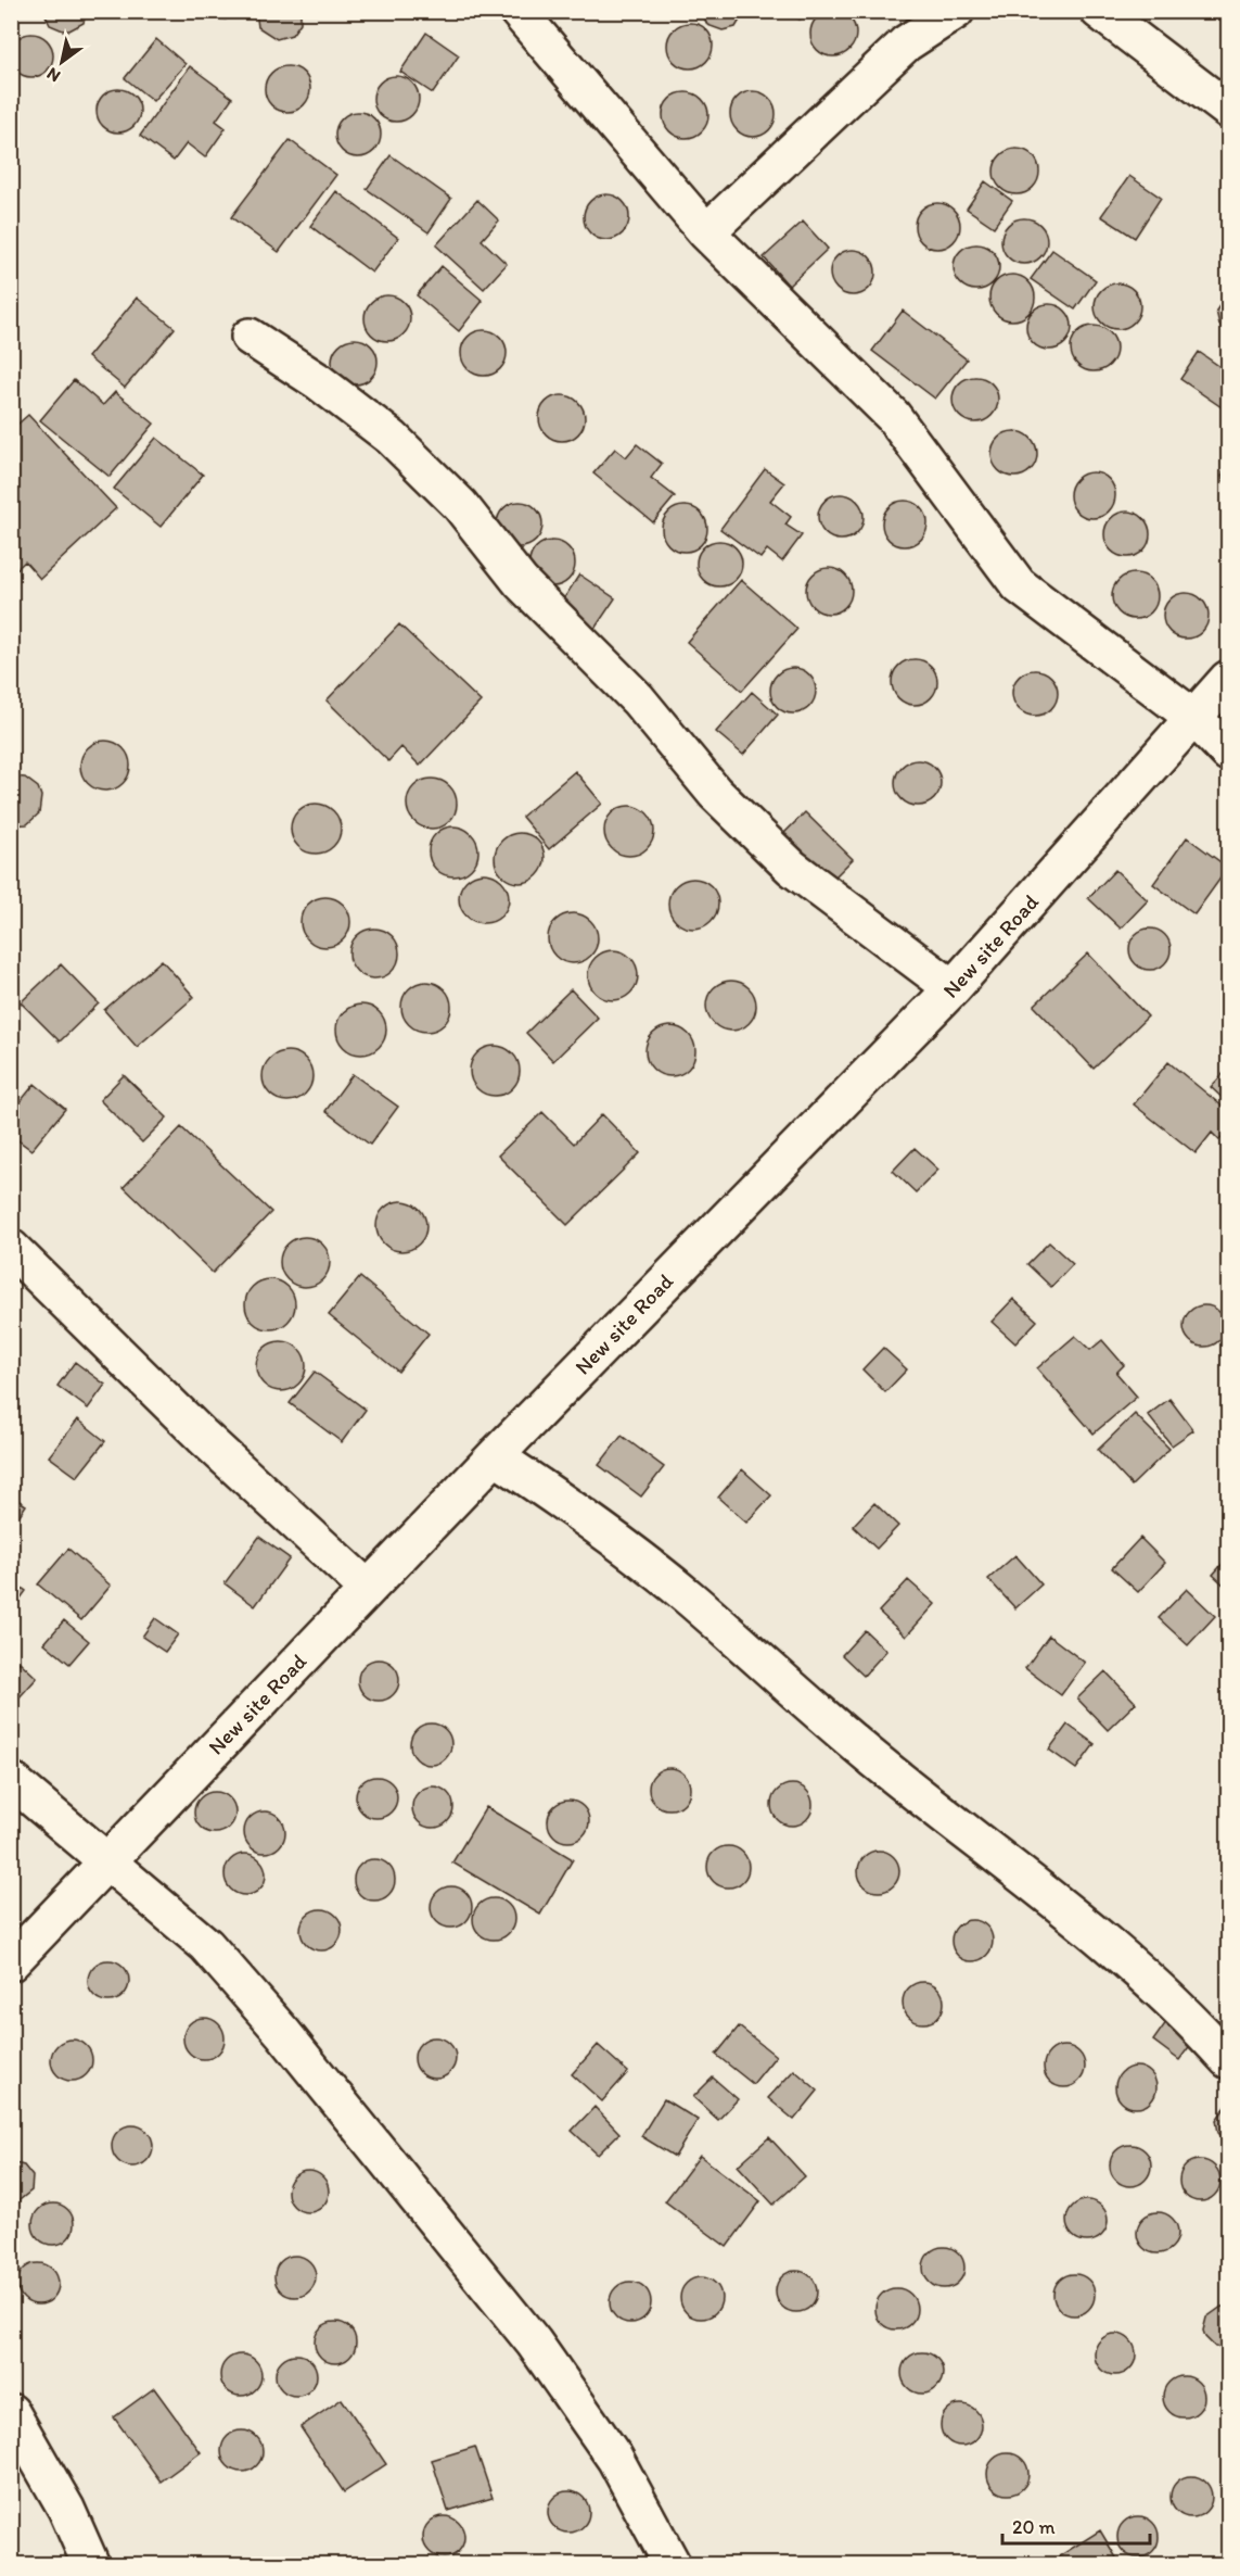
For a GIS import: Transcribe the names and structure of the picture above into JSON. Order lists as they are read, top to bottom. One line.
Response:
{"streets":{"street":["New site Road"]},"scale_bar":"20 m","north":"bottom left"}
